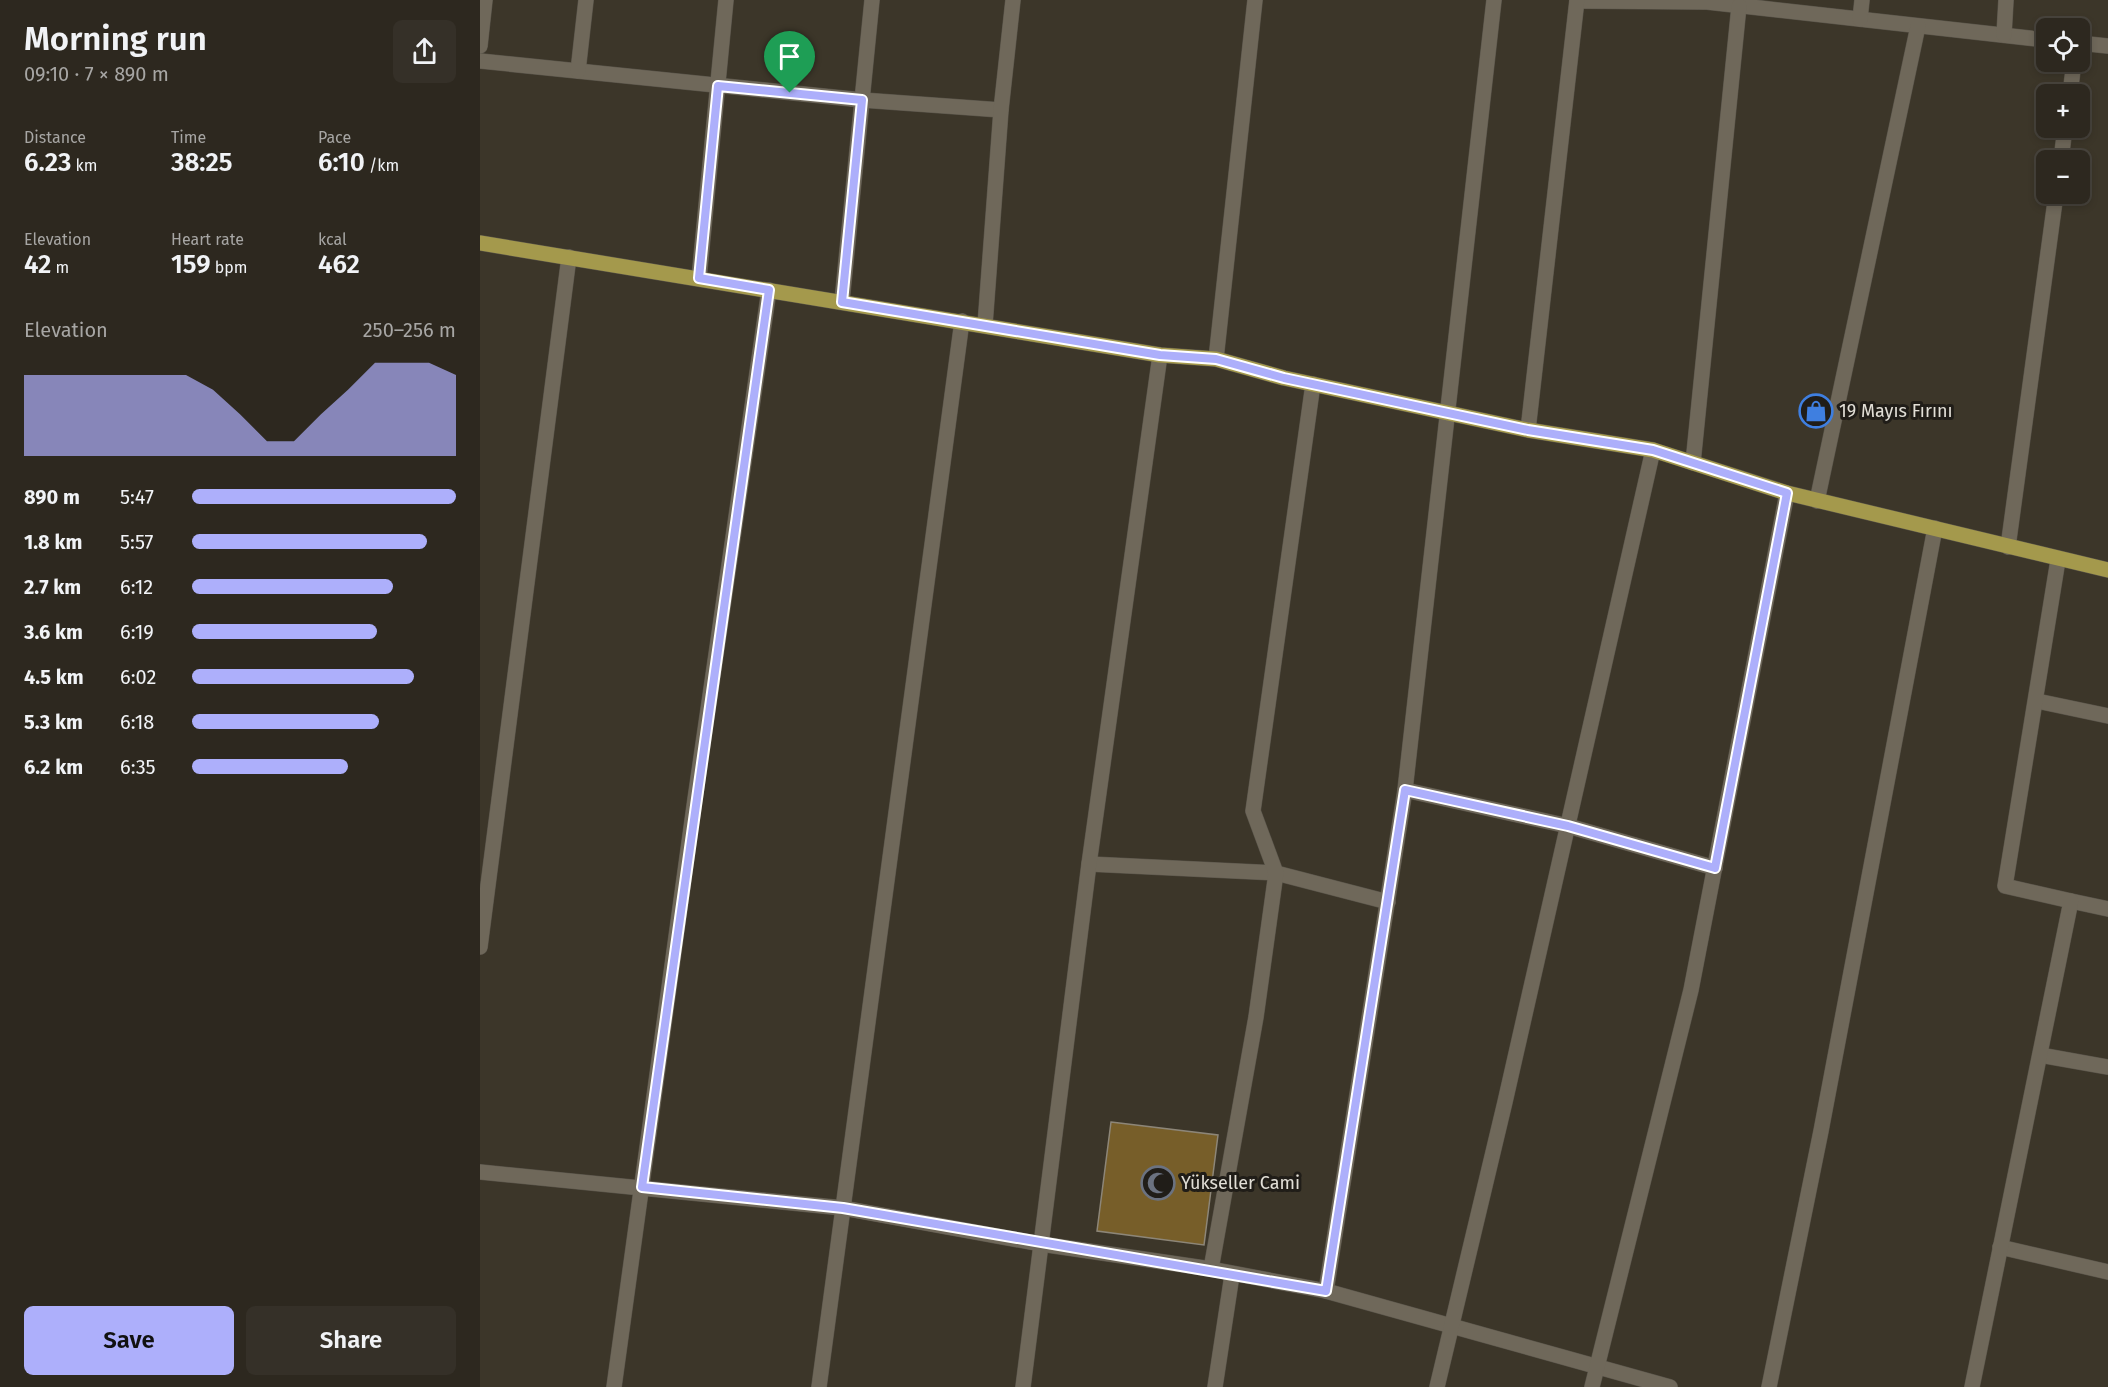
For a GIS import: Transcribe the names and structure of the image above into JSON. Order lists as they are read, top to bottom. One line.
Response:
{"places":{"shop":["19 Mayıs Fırını"],"mosque":["Yükseller Cami"]},"page":{"heading":["Morning run","09:10 · 7 × 890 m"],"map_buttons":["+","−"],"stats":[["Distance","6.23 km"],["Time","38:25"],["Pace","6:10 /km"],["Elevation","42 m"],["Heart rate","159 bpm"],["kcal","462"]],"chart":["Elevation","250–256 m"],"list":[{"name":"890 m","note":"5:47"},{"name":"1.8 km","note":"5:57"},{"name":"2.7 km","note":"6:12"},{"name":"3.6 km","note":"6:19"},{"name":"4.5 km","note":"6:02"},{"name":"5.3 km","note":"6:18"},{"name":"6.2 km","note":"6:35"}],"buttons":["Save","Share"]}}
